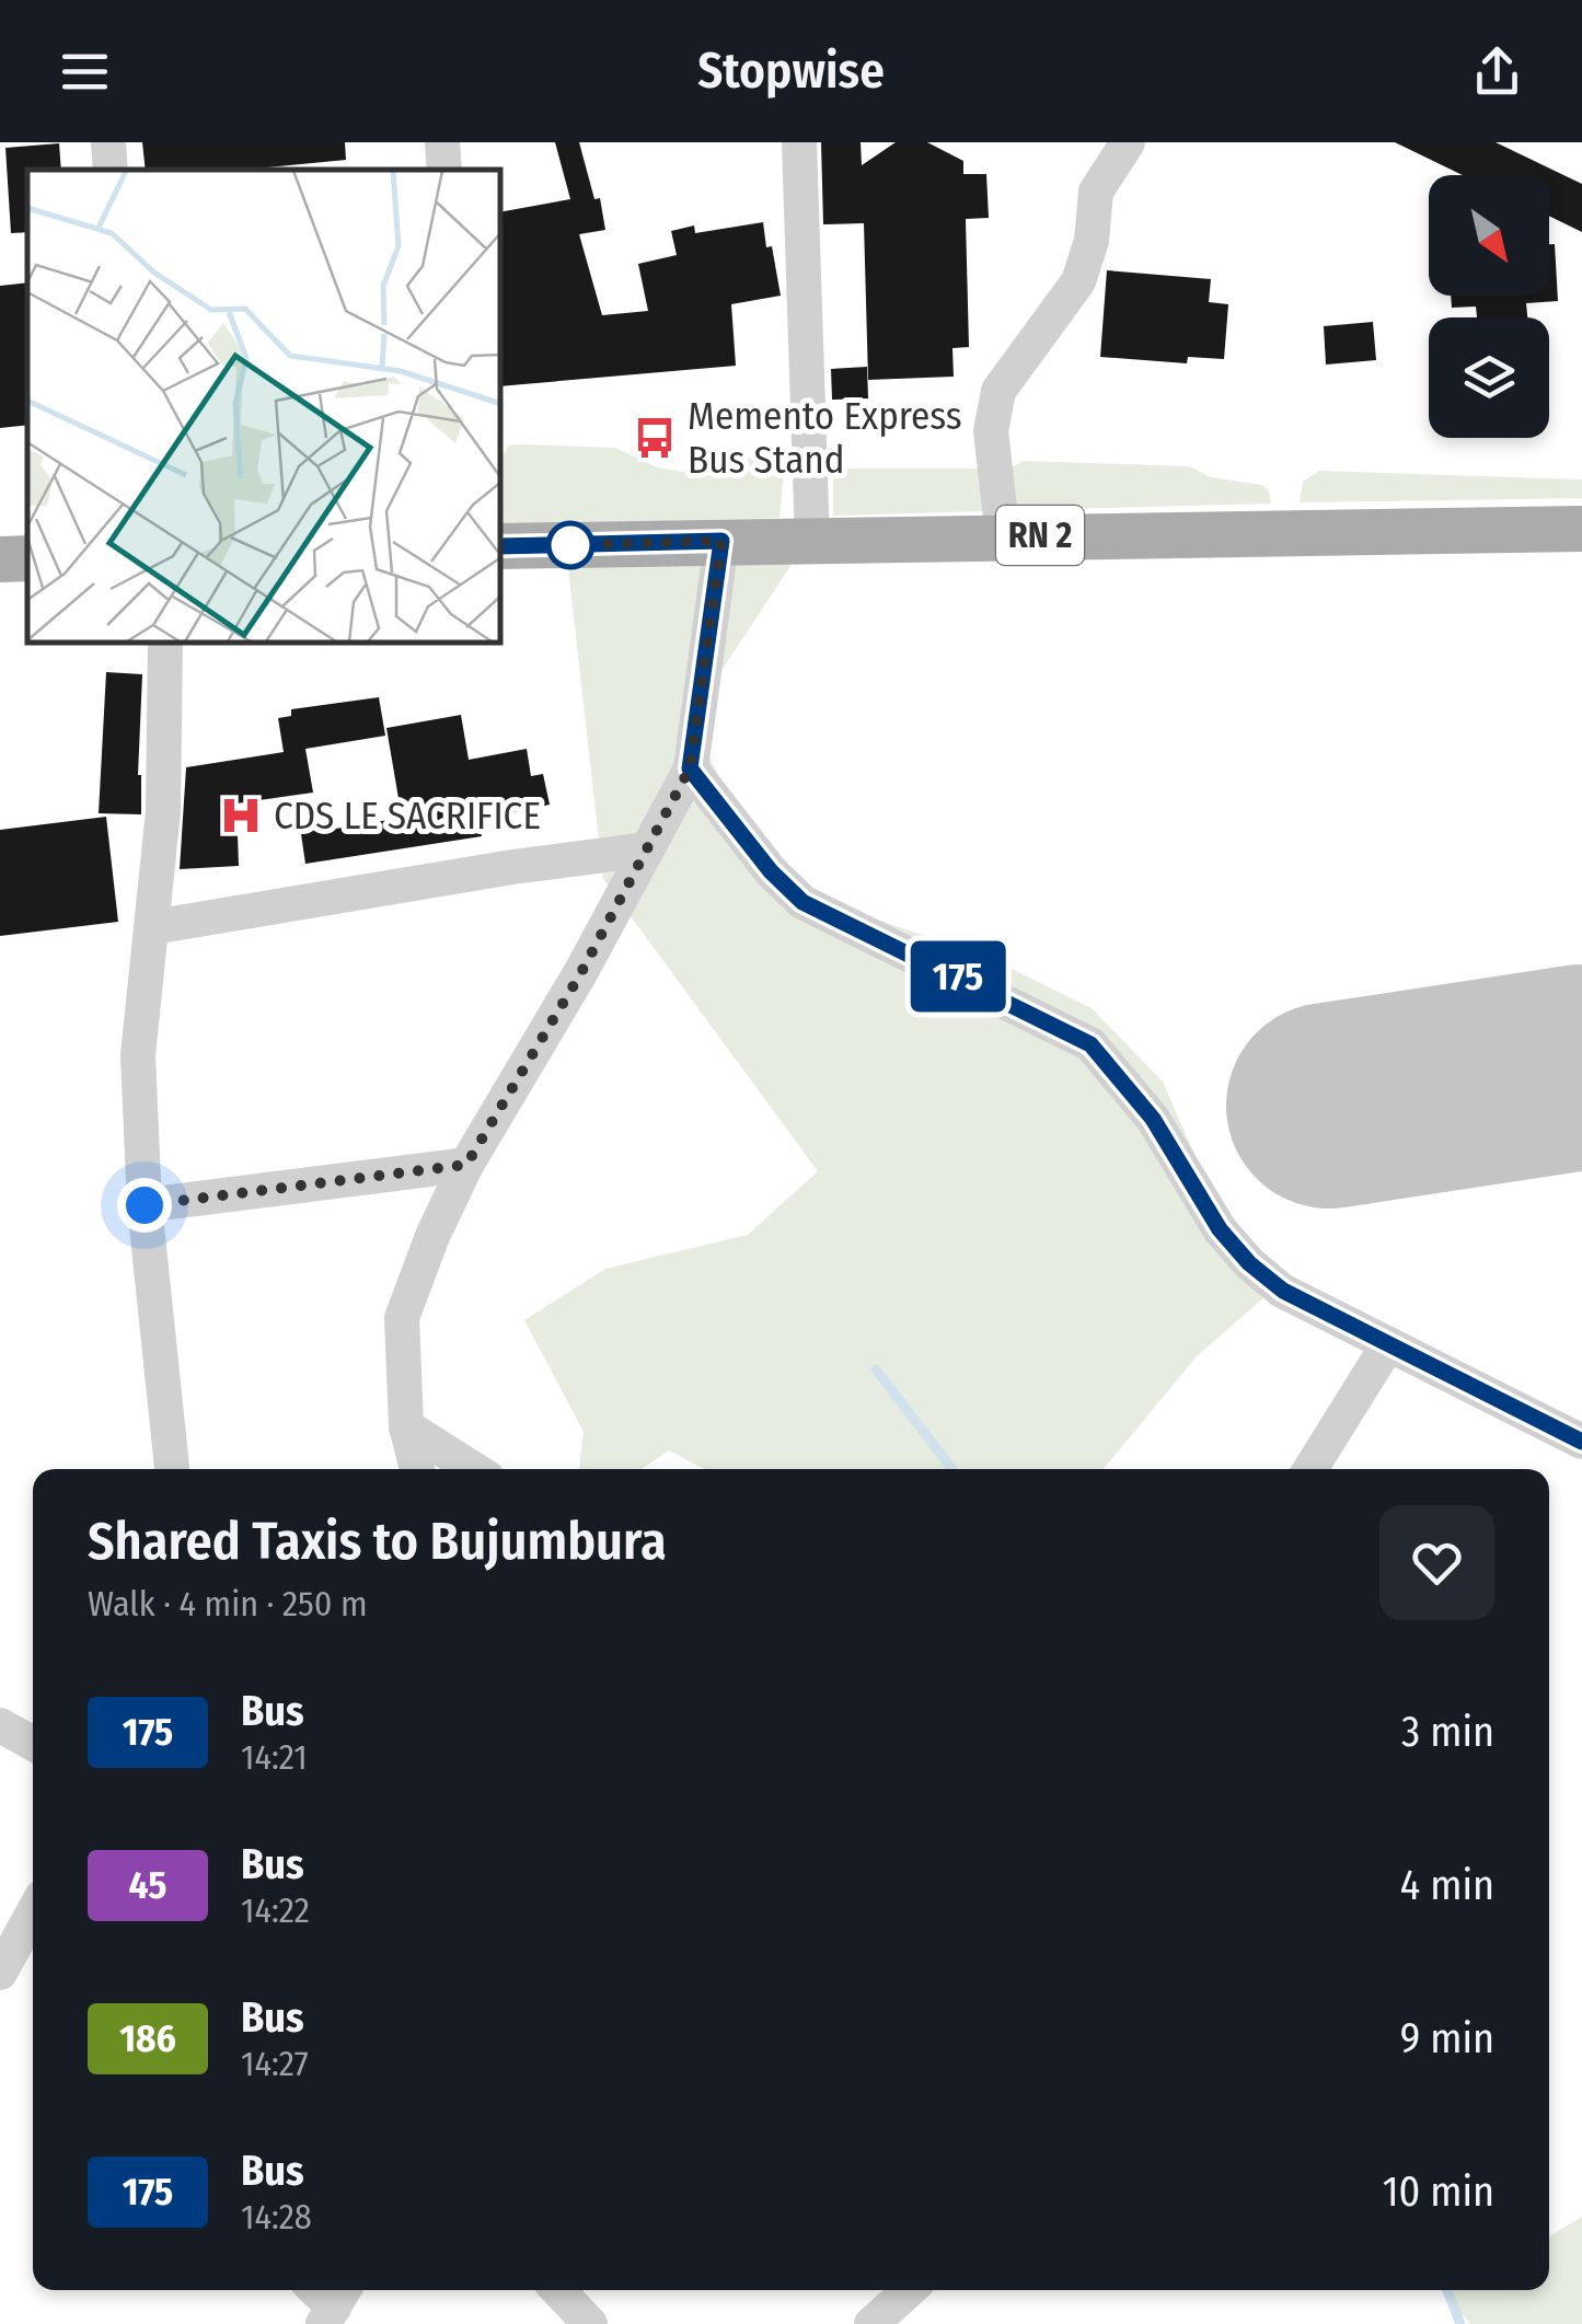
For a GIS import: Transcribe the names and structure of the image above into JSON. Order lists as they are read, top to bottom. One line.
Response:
{"streets":{"main road":["RN 2"]},"places":{"bus stop":["Memento Express Bus Stand"],"hospital":["CDS LE SACRIFICE"]},"lines":["bus line 175"],"north":"bottom right","page":{"header":"Stopwise","on_map":"175","heading":["Shared Taxis to Bujumbura","Walk · 4 min · 250 m"],"list":[{"mark":"175","name":"Bus","note":"14:21","value":"3 min"},{"mark":"45","name":"Bus","note":"14:22","value":"4 min"},{"mark":"186","name":"Bus","note":"14:27","value":"9 min"},{"mark":"175","name":"Bus","note":"14:28","value":"10 min"}]}}
